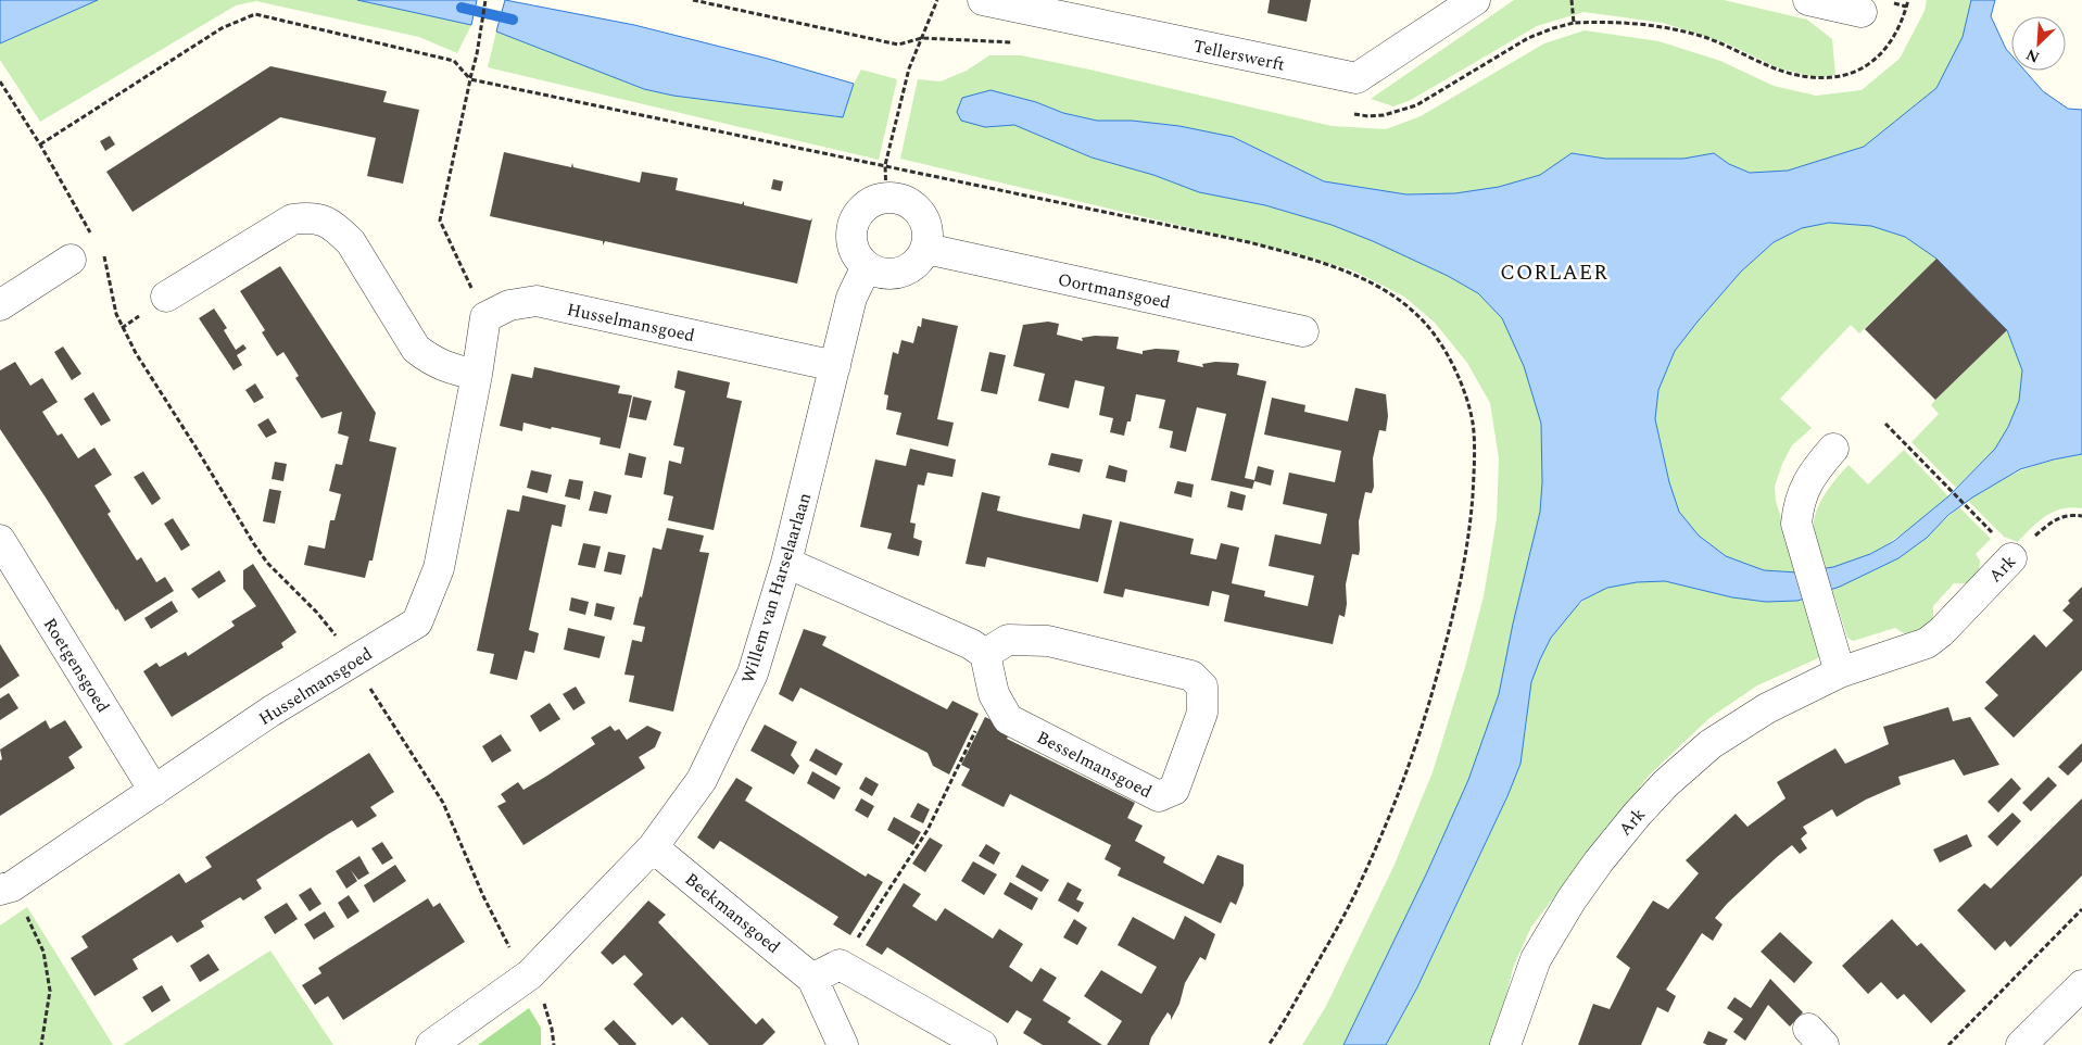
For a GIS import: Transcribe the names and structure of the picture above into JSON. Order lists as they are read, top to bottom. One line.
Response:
{"streets":{"street":["Tellerswerft","Oortmansgoed","Husselmansgoed","Ark","Willem van Harselaarlaan","Roetgensgoed","Besselmansgoed","Beekmansgoed"]},"crossings":[["Husselmansgoed","Willem van Harselaarlaan"],["Husselmansgoed","Roetgensgoed"],["Willem van Harselaarlaan","Beekmansgoed"]],"districts":["CORLAER"],"north":"bottom left"}
